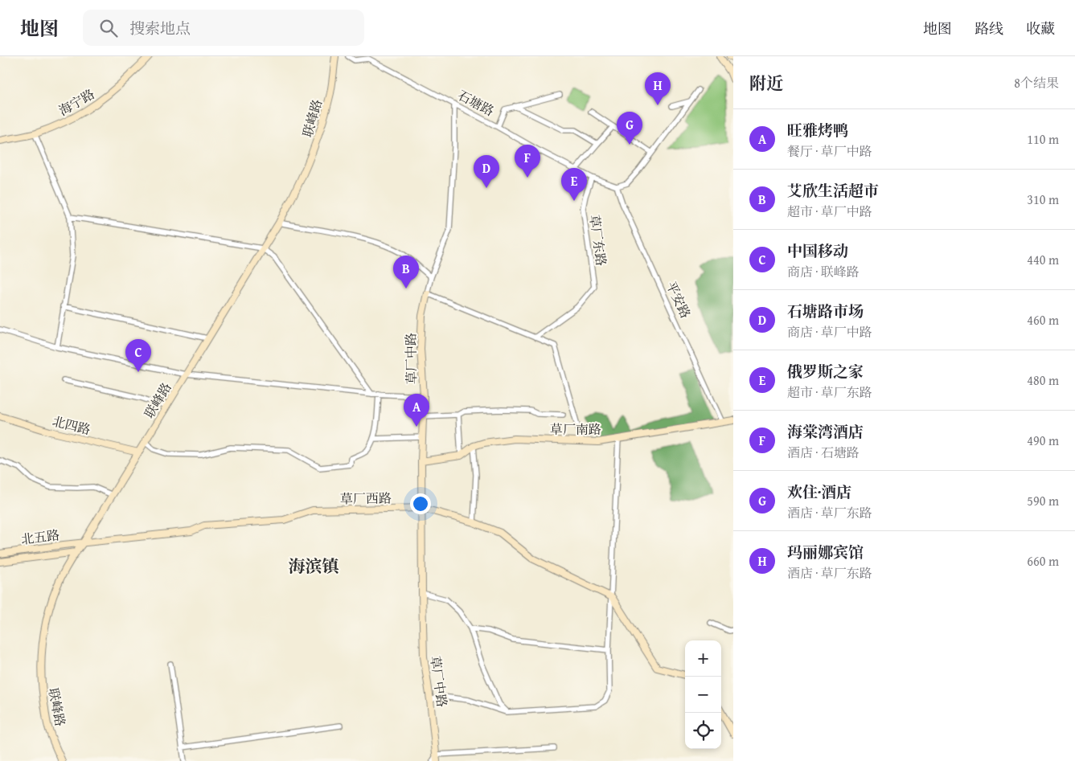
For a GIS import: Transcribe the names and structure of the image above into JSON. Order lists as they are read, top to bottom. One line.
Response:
{"streets":{"main road":["海宁路","联峰路","草厂中路","北四路","草厂南路","草厂西路","北五路"],"street":["石塘路","草厂东路","平安路"]},"crossings":[["石塘路","草厂东路"],["石塘路","草厂中路"],["联峰路","北四路"],["联峰路","草厂西路"],["联峰路","北五路"],["平安路","草厂南路"],["草厂中路","草厂南路"],["草厂中路","草厂西路"],["草厂西路","北五路"]],"districts":["海滨镇"],"page":{"header":"地图","search":"搜索地点","nav":["地图","路线","收藏"],"heading":["附近","8个结果"],"pins":["H","G","F","D","E","B","C","A"],"list":[{"mark":"A","name":"旺雅烤鸭","note":"餐厅 · 草厂中路","value":"110 m"},{"mark":"B","name":"艾欣生活超市","note":"超市 · 草厂中路","value":"310 m"},{"mark":"C","name":"中国移动","note":"商店 · 联峰路","value":"440 m"},{"mark":"D","name":"石塘路市场","note":"商店 · 草厂中路","value":"460 m"},{"mark":"E","name":"俄罗斯之家","note":"超市 · 草厂东路","value":"480 m"},{"mark":"F","name":"海棠湾酒店","note":"酒店 · 石塘路","value":"490 m"},{"mark":"G","name":"欢住·酒店","note":"酒店 · 草厂东路","value":"590 m"},{"mark":"H","name":"玛丽娜宾馆","note":"酒店 · 草厂东路","value":"660 m"}],"map_buttons":["+","−"]}}
